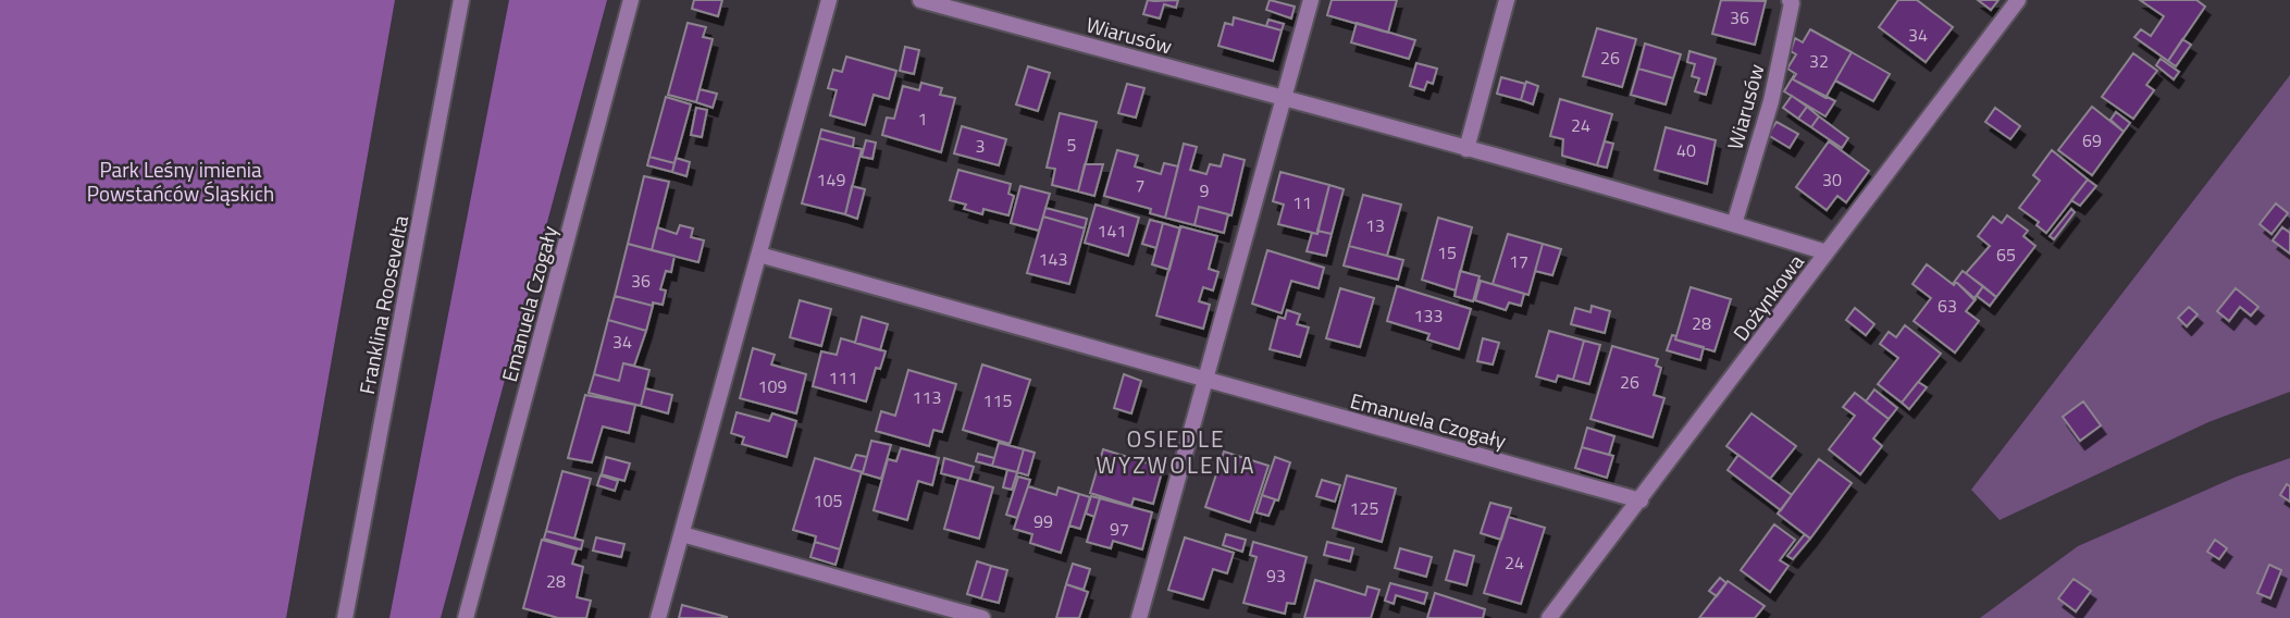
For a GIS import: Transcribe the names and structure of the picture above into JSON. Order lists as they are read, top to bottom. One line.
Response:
{"streets":{"street":["Wiarusów","Dożynkowa","Emanuela Czogały","Franklina Roosevelta"]},"crossings":[["Wiarusów","Dożynkowa"],["Dożynkowa","Emanuela Czogały"]],"districts":["OSIEDLE WYZWOLENIA"],"parks":["Park Leśny imienia Powstańców Śląskich"],"house_numbers":["36","34","26","32","1","24","69","5","3","40","149","30","7","9","11","13","141","15","65","143","17","36","63","133","28","34","111","26","109","113","115","105","125","99","97","24","93","28"]}
